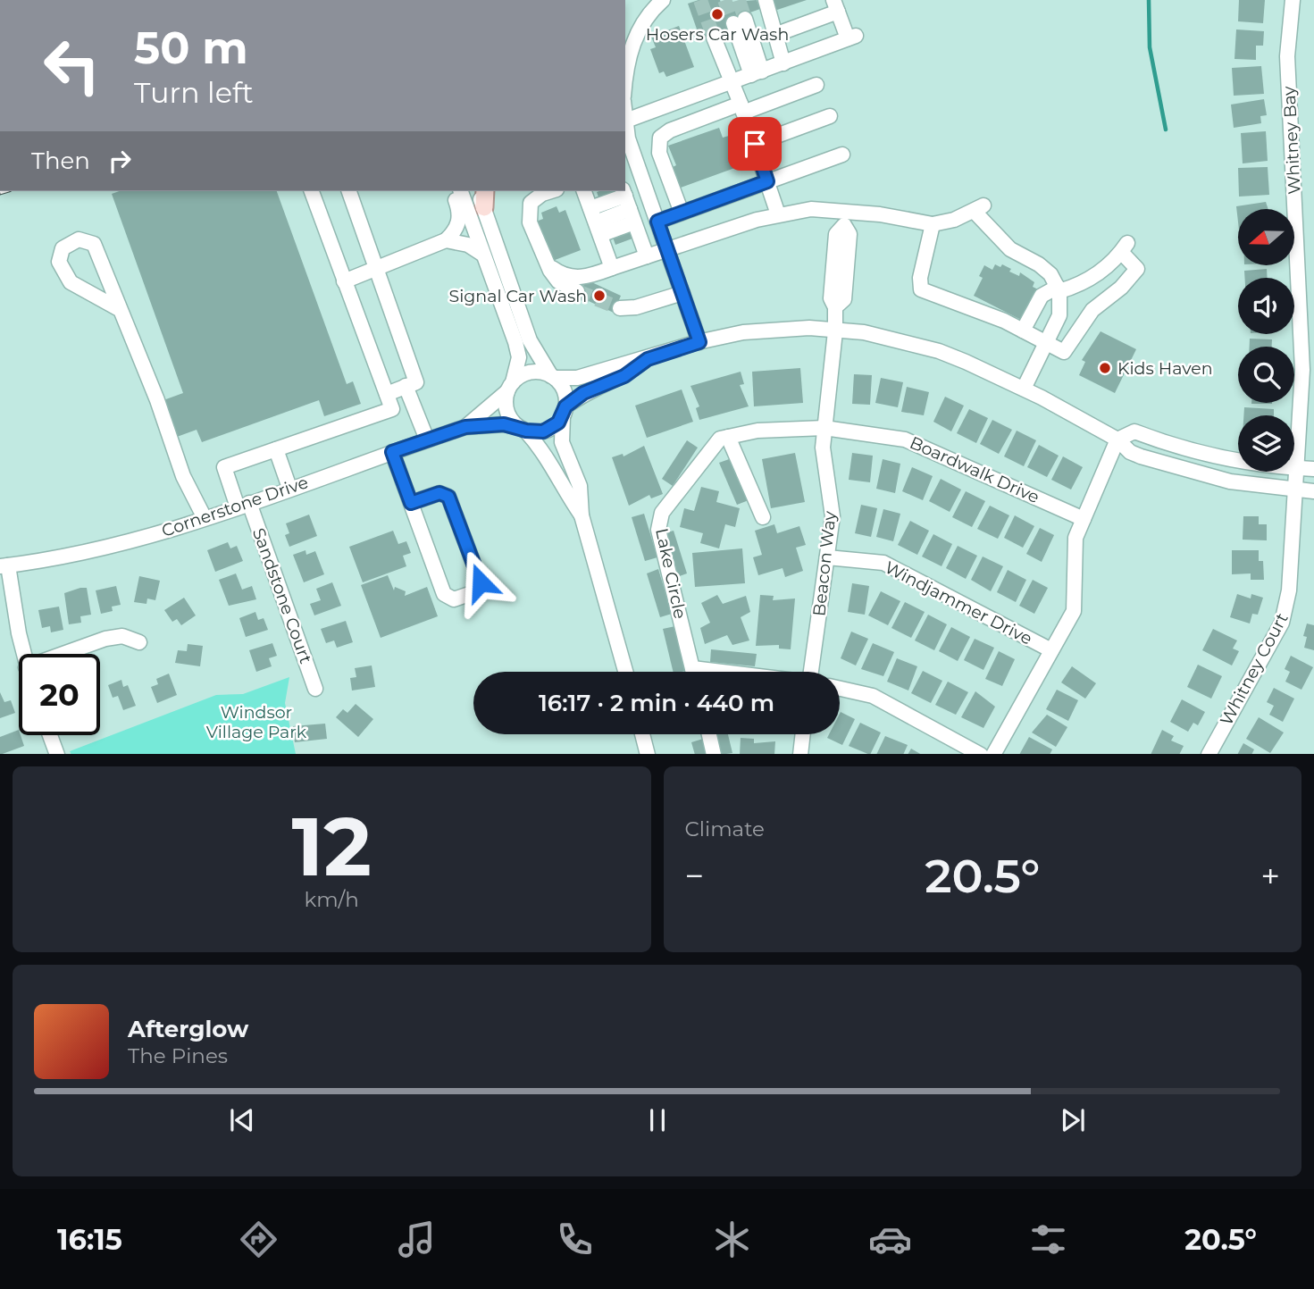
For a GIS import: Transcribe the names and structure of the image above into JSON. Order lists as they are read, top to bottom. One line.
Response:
{"streets":{"street":["Whitney Bay","Boardwalk Drive","Cornerstone Drive","Beacon Way","Lake Circle","Sandstone Court","Windjammer Drive","Whitney Court"]},"crossings":[["Whitney Bay","Whitney Court"],["Boardwalk Drive","Beacon Way"],["Cornerstone Drive","Sandstone Court"],["Beacon Way","Windjammer Drive"]],"parks":["Windsor Village Park"],"places":["Hosers Car Wash","Signal Car Wash","Kids Haven"],"north":"left","page":{"turn":["50 m","Turn left"],"then":"Then","limit":"20","trip":"16:17 · 2 min · 440 m","tile":[["12","km/h"],"Climate"],"heat":["−","20.5°","+"],"song":["Afterglow","The Pines"],"tabs":["16:15","20.5°"]}}
